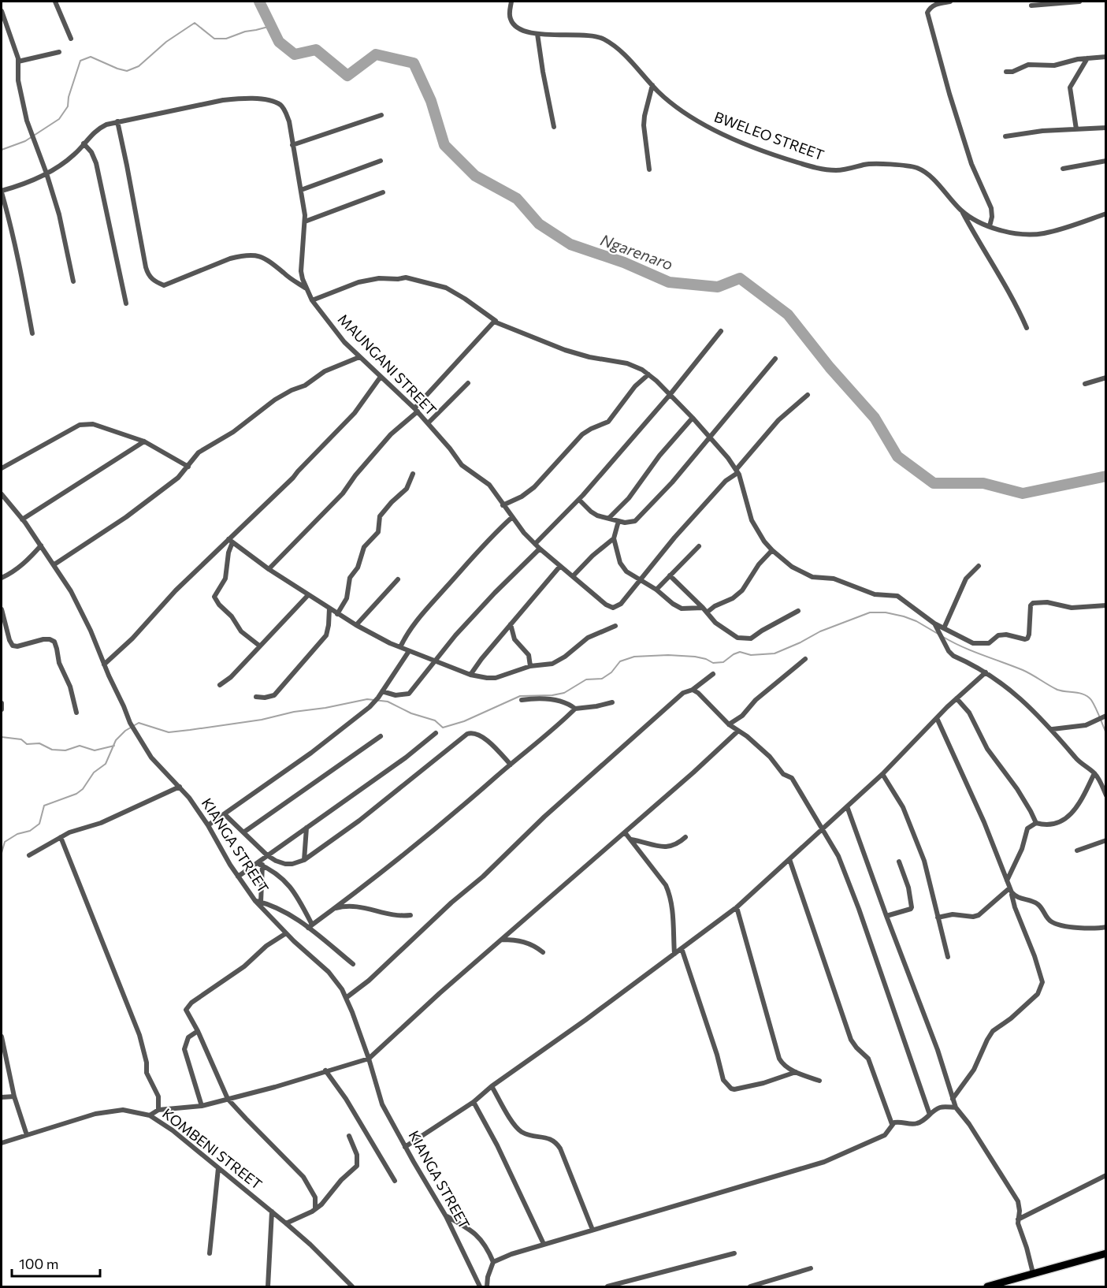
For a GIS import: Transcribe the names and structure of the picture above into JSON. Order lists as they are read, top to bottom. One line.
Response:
{"streets":{"street":["BWELEO STREET","MAUNGANI STREET","KIANGA STREET","KOMBENI STREET"]},"water":["Ngarenaro"],"scale_bar":"100 m"}
